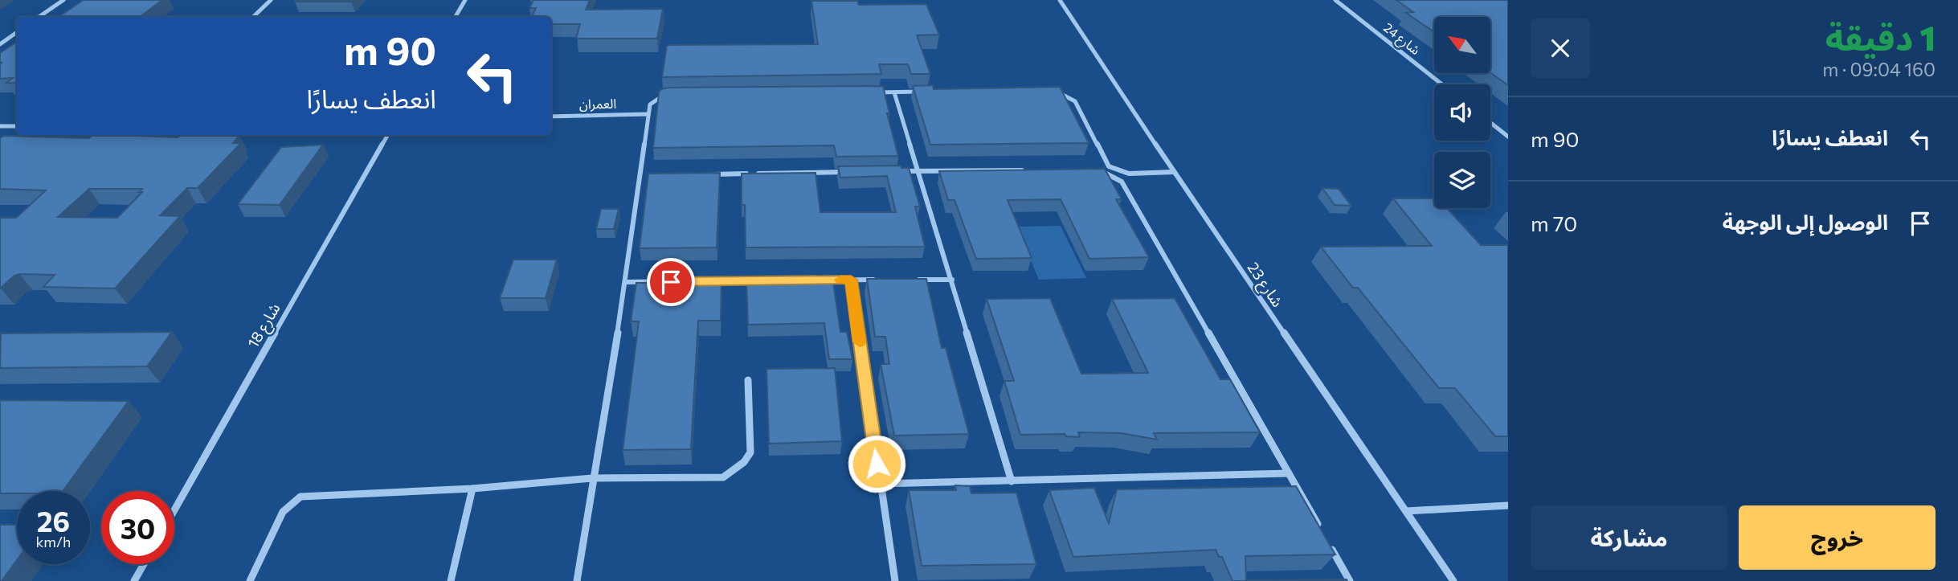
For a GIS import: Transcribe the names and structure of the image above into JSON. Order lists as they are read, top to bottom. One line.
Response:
{"streets":{"street":["شارع 24","العمران","شارع 23","شارع 18"]},"north":"top left","page":{"heading":["1 دقيقة","160 m · 09:04"],"turn":["90 m","انعطف يسارًا"],"list":[{"name":"انعطف يسارًا","value":"90 m"},{"name":"الوصول إلى الوجهة","value":"70 m"}],"speed":"26 km/h","limit":"30","buttons":["خروج","مشاركة"]}}
